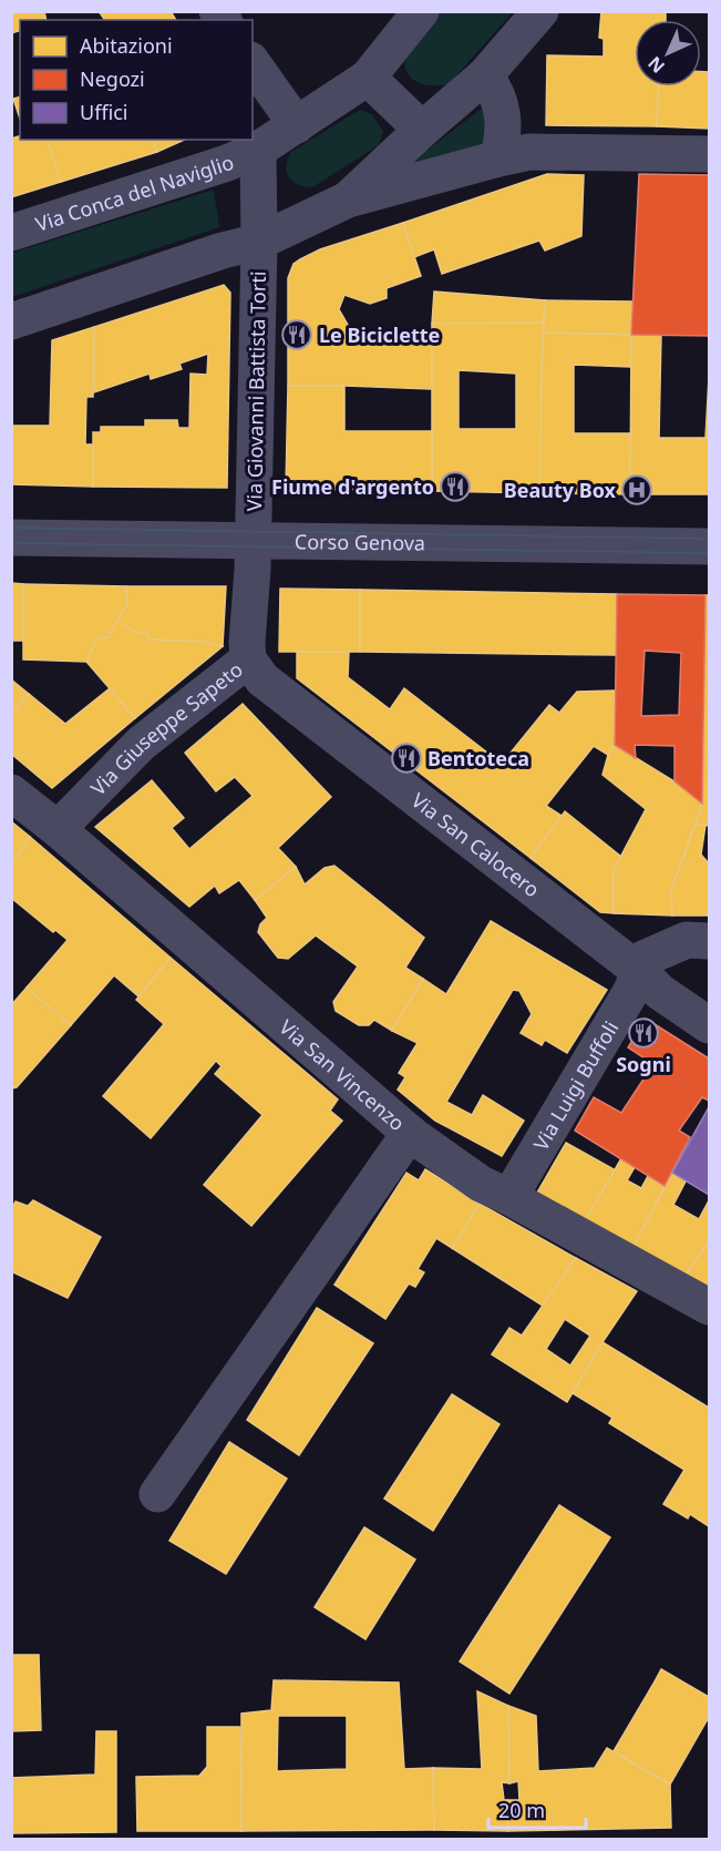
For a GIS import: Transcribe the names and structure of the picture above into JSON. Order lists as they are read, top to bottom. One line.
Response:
{"streets":{"street":["Via Conca del Naviglio","Via Giovanni Battista Torti","Corso Genova","Via Giuseppe Sapeto","Via San Calocero","Via San Vincenzo","Via Luigi Buffoli"]},"crossings":[["Via Conca del Naviglio","Via Giovanni Battista Torti"],["Via Giovanni Battista Torti","Corso Genova"],["Via Giovanni Battista Torti","Via Giuseppe Sapeto"],["Corso Genova","Via Giuseppe Sapeto"],["Via Giuseppe Sapeto","Via San Calocero"],["Via Giuseppe Sapeto","Via San Vincenzo"],["Via San Calocero","Via Luigi Buffoli"],["Via San Vincenzo","Via Luigi Buffoli"]],"places":{"restaurant":["Le Biciclette","Fiume d'argento","Bentoteca","Sogni"],"hospital":["Beauty Box"]},"legend":["Abitazioni","Negozi","Uffici"],"scale_bar":"20 m","north":"bottom left"}
